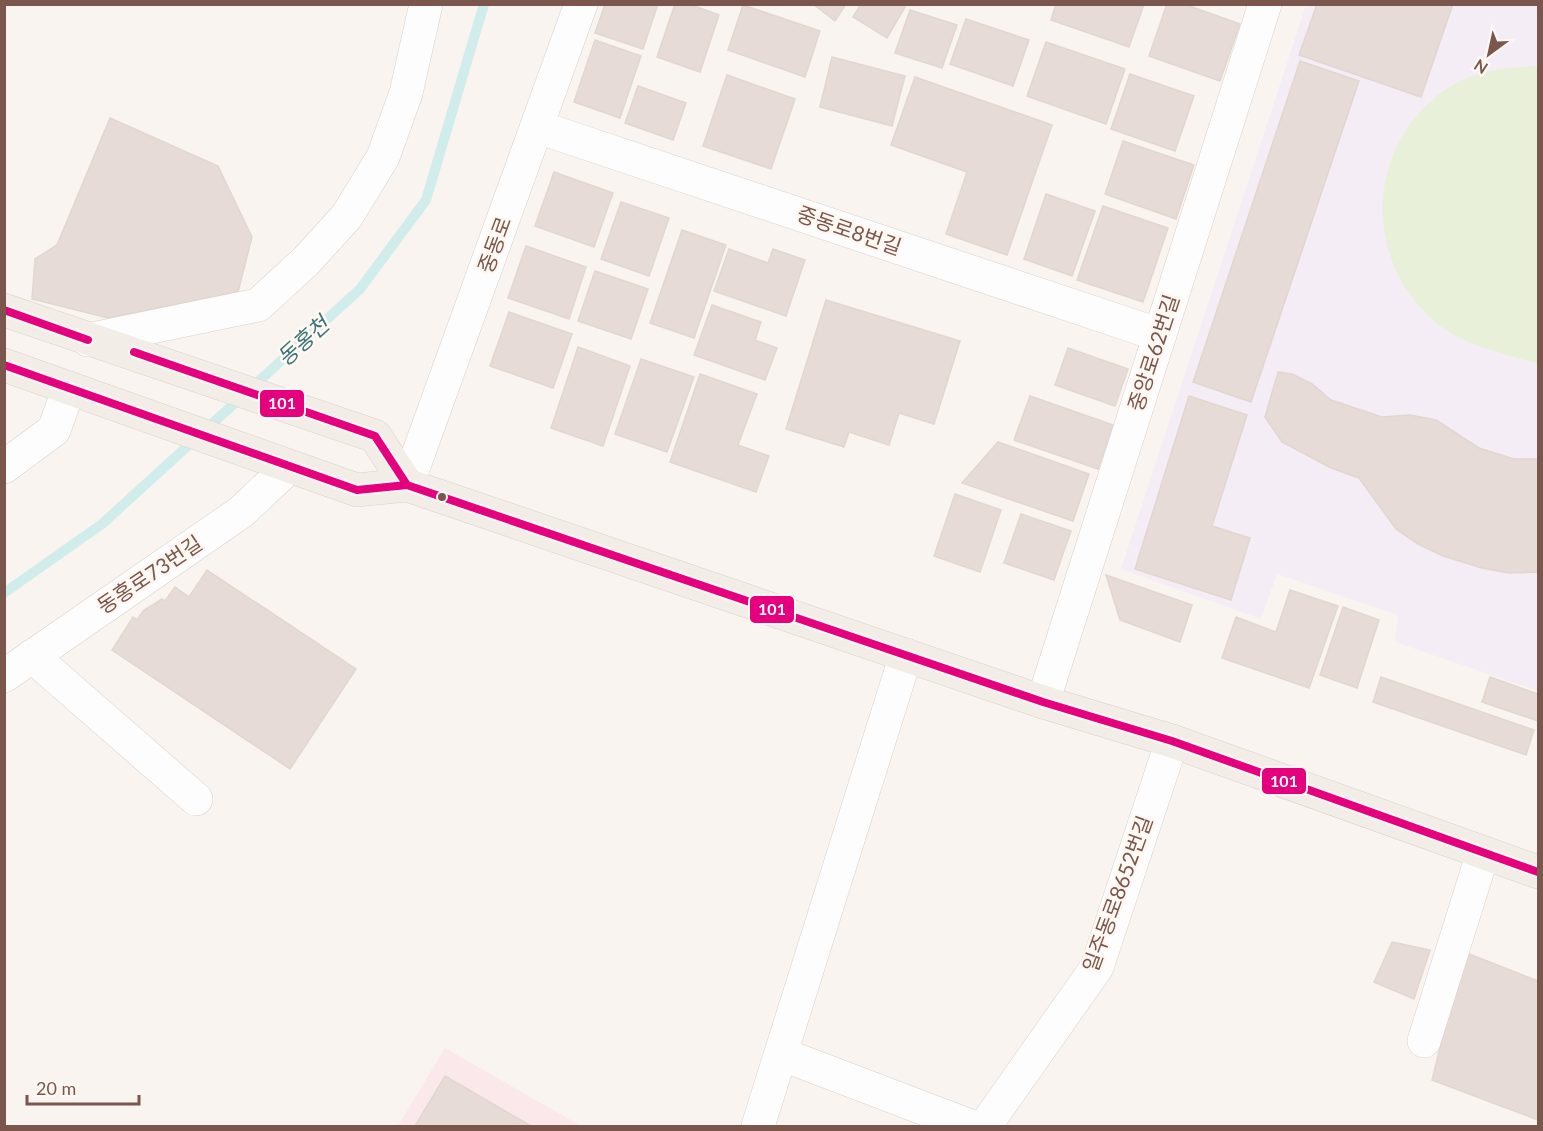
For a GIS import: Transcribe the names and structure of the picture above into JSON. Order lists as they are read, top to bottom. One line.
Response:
{"streets":{"street":["중동로8번길","중동로","중앙로62번길","동홍로73번길","일주동로8652번길"]},"crossings":[["중동로8번길","중동로"],["중동로8번길","중앙로62번길"]],"water":["동홍천"],"lines":["transit line 101"],"scale_bar":"20 m","north":"bottom left"}
